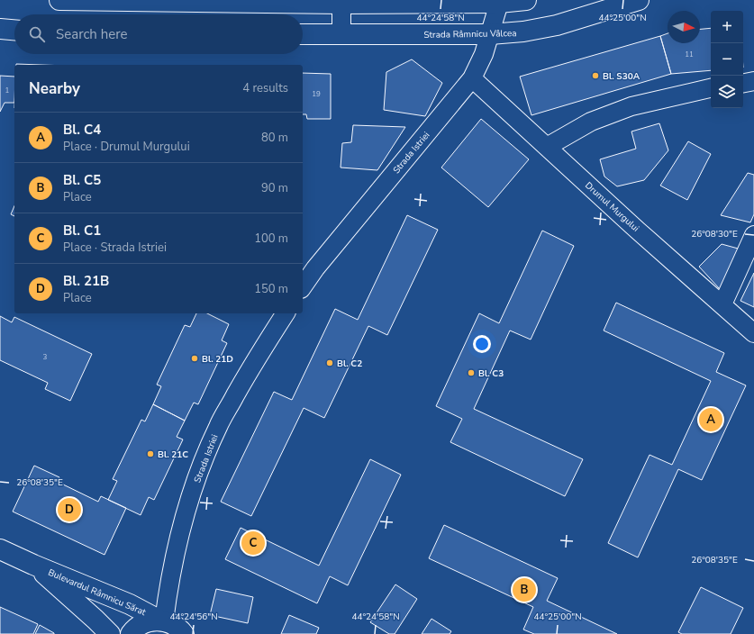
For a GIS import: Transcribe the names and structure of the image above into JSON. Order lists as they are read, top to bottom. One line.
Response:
{"streets":{"street":["Strada Râmnicu Vâlcea","Strada Istriei","Drumul Murgului","Bulevardul Râmnicu Sărat"]},"crossings":[["Strada Râmnicu Vâlcea","Strada Istriei"],["Strada Istriei","Drumul Murgului"],["Strada Istriei","Bulevardul Râmnicu Sărat"]],"places":["Bl. S30A","Bl. 21D","Bl. C2","Bl. C3","Bl. 21C"],"house_numbers":["11","1","19","3"],"north":"right","page":{"map_buttons":["+","−"],"search":"Search here","heading":["Nearby","4 results"],"list":[{"mark":"A","name":"Bl. C4","note":"Place · Drumul Murgului","value":"80 m"},{"mark":"B","name":"Bl. C5","note":"Place","value":"90 m"},{"mark":"C","name":"Bl. C1","note":"Place · Strada Istriei","value":"100 m"},{"mark":"D","name":"Bl. 21B","note":"Place","value":"150 m"}],"pins":["A","D","C","B"]},"coordinates":["44°24'58\"N","44°25'00\"N","26°08'30\"E","26°08'35\"E","44°24'56\"N"]}
